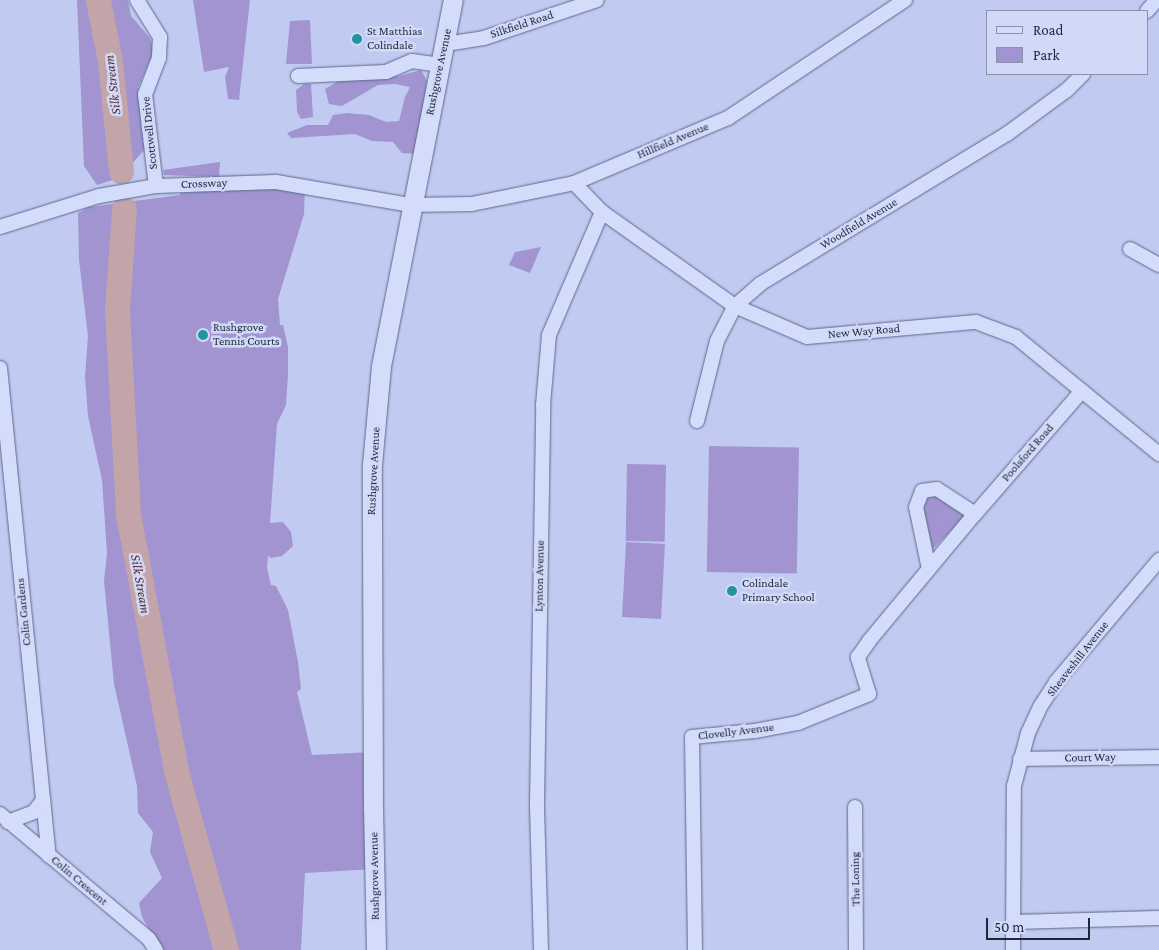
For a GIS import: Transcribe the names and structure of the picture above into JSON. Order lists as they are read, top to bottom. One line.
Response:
{"streets":{"street":["Silkfield Road","Rushgrove Avenue","Scottwell Drive","Hillfield Avenue","Crossway","Woodfield Avenue","New Way Road","Poolsford Road","Lynton Avenue","Colin Gardens","Sheaveshill Avenue","Clovelly Avenue","Court Way","The Loning","Colin Crescent"]},"crossings":[["Silkfield Road","Rushgrove Avenue"],["Rushgrove Avenue","Hillfield Avenue"],["Rushgrove Avenue","Crossway"],["Scottwell Drive","Crossway"],["Hillfield Avenue","Crossway"],["Hillfield Avenue","New Way Road"],["Woodfield Avenue","New Way Road"],["New Way Road","Poolsford Road"],["New Way Road","Lynton Avenue"],["Poolsford Road","Clovelly Avenue"],["Colin Gardens","Colin Crescent"],["Sheaveshill Avenue","Court Way"]],"water":["Silk Stream"],"places":["St Matthias Colindale","Rushgrove Tennis Courts","Colindale Primary School"],"legend":["Road","Park"],"scale_bar":"50 m"}
